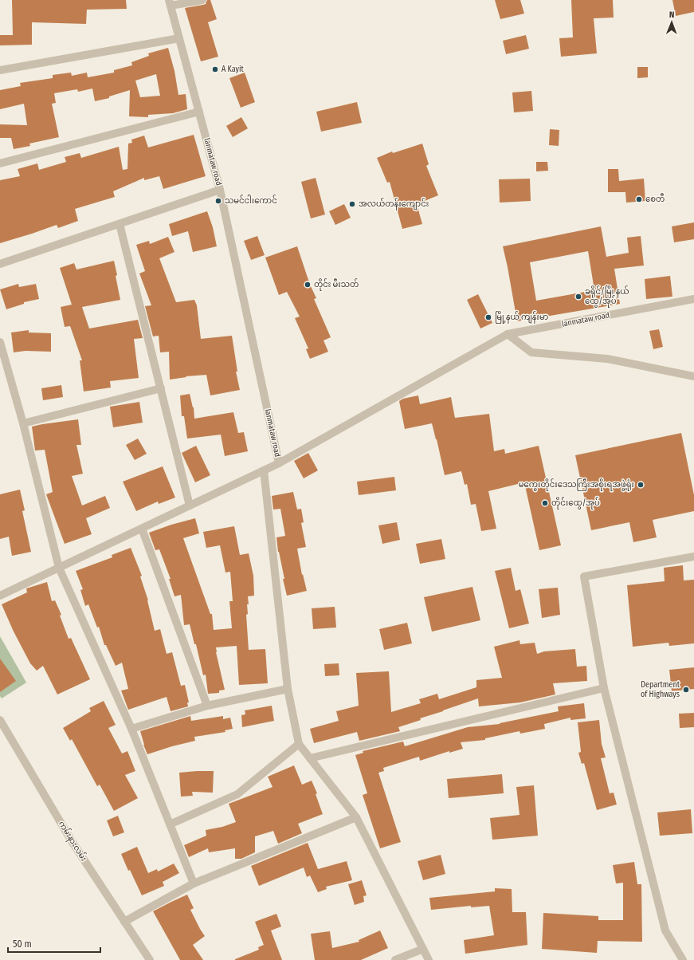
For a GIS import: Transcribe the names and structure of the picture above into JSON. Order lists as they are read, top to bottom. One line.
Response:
{"streets":{"street":["lanmataw road","ကမ်းနားလမ်း"]},"places":["A Kayit","စေတီ","သမင်ငါးကောင်","အလယ်တန်းကျောင်း","တိုင်း မီးသတ်","ခရိုင်/မြို့နယ် ထွေ/အုပ်","မြို့နယ် ကျန်းမာ","မကွေးတိုင်းဒေသကြီးအစိုးရအဖွဲ့ရုံး","တိုင်းထွေ/အုပ်","Department of Highways"],"scale_bar":"50 m","north":"top"}
